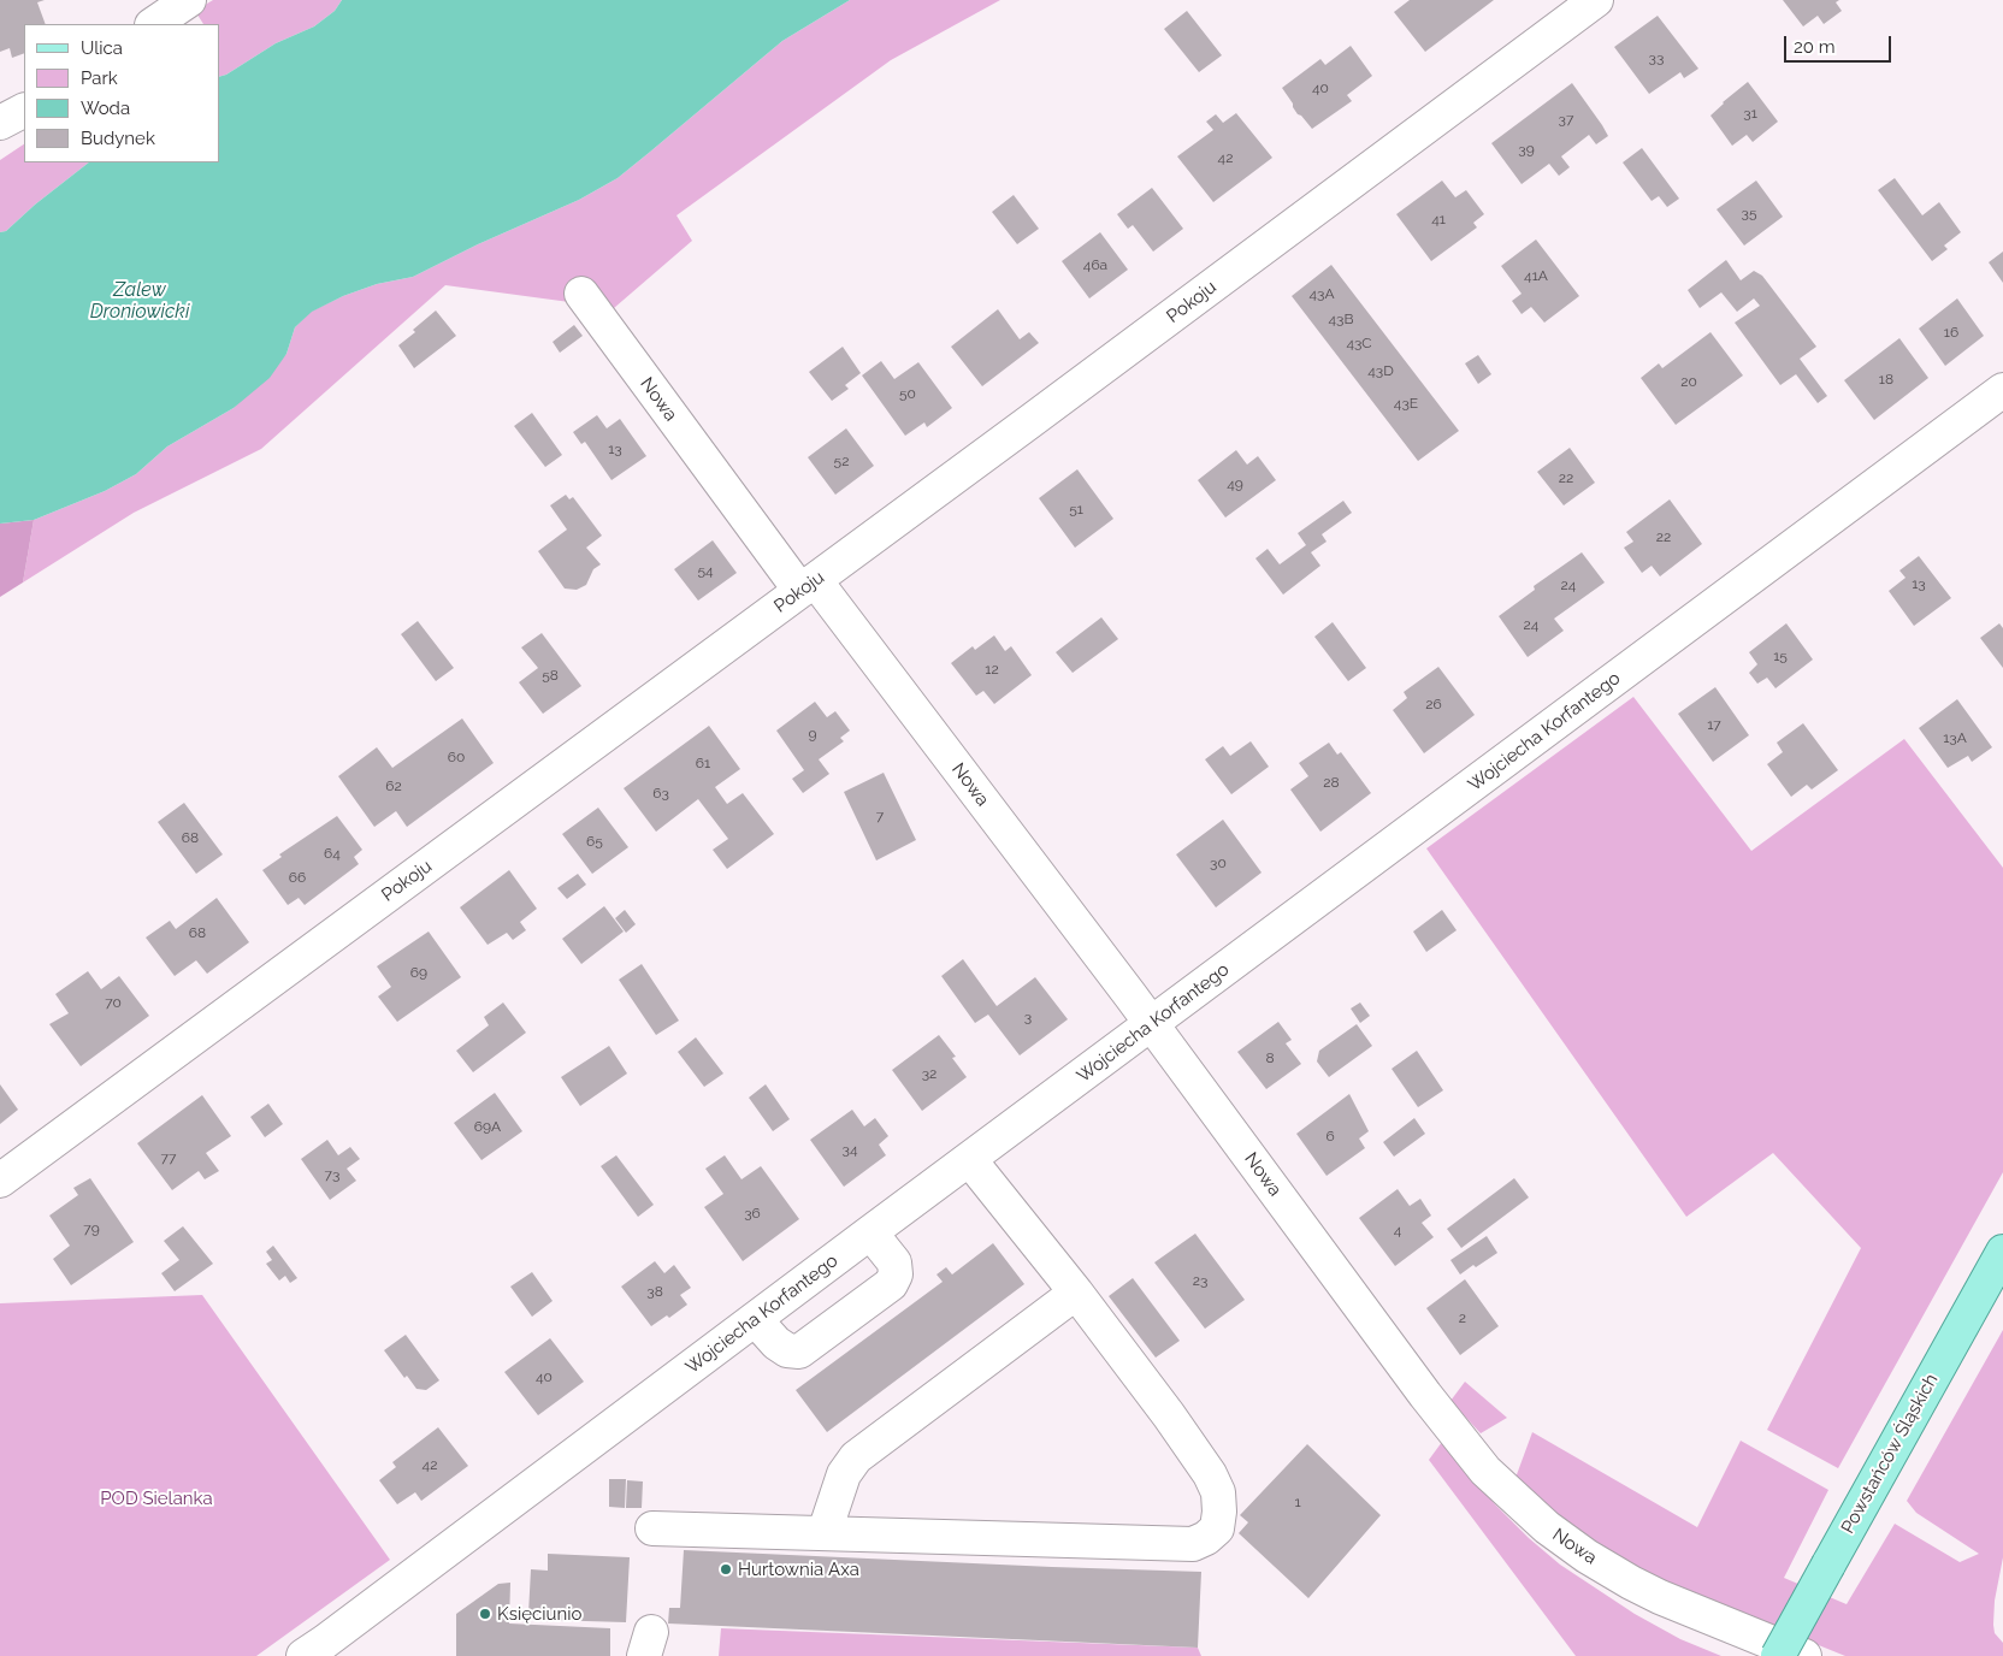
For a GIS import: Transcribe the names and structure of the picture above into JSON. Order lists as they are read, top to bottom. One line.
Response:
{"streets":{"main road":["Powstańców Śląskich"],"street":["Pokoju","Nowa","Wojciecha Korfantego"]},"crossings":[["Pokoju","Nowa"],["Nowa","Wojciecha Korfantego"]],"water":["Zalew Droniowicki"],"parks":["POD Sielanka"],"places":["Hurtownia Axa","Księciunio"],"house_numbers":["33","40","31","37","39","42","35","41","46a","41A","43A","43B","16","43C","43D","18","20","50","43E","13","52","22","49","51","22","54","13","24","24","15","12","58","26","17","9","13A","60","61","28","62","63","7","68","65","64","30","66","68","69","70","3","8","32","69A","6","34","77","73","36","79","4","23","38","2","40","42","1"],"legend":["Ulica","Park","Woda","Budynek"],"scale_bar":"20 m"}
